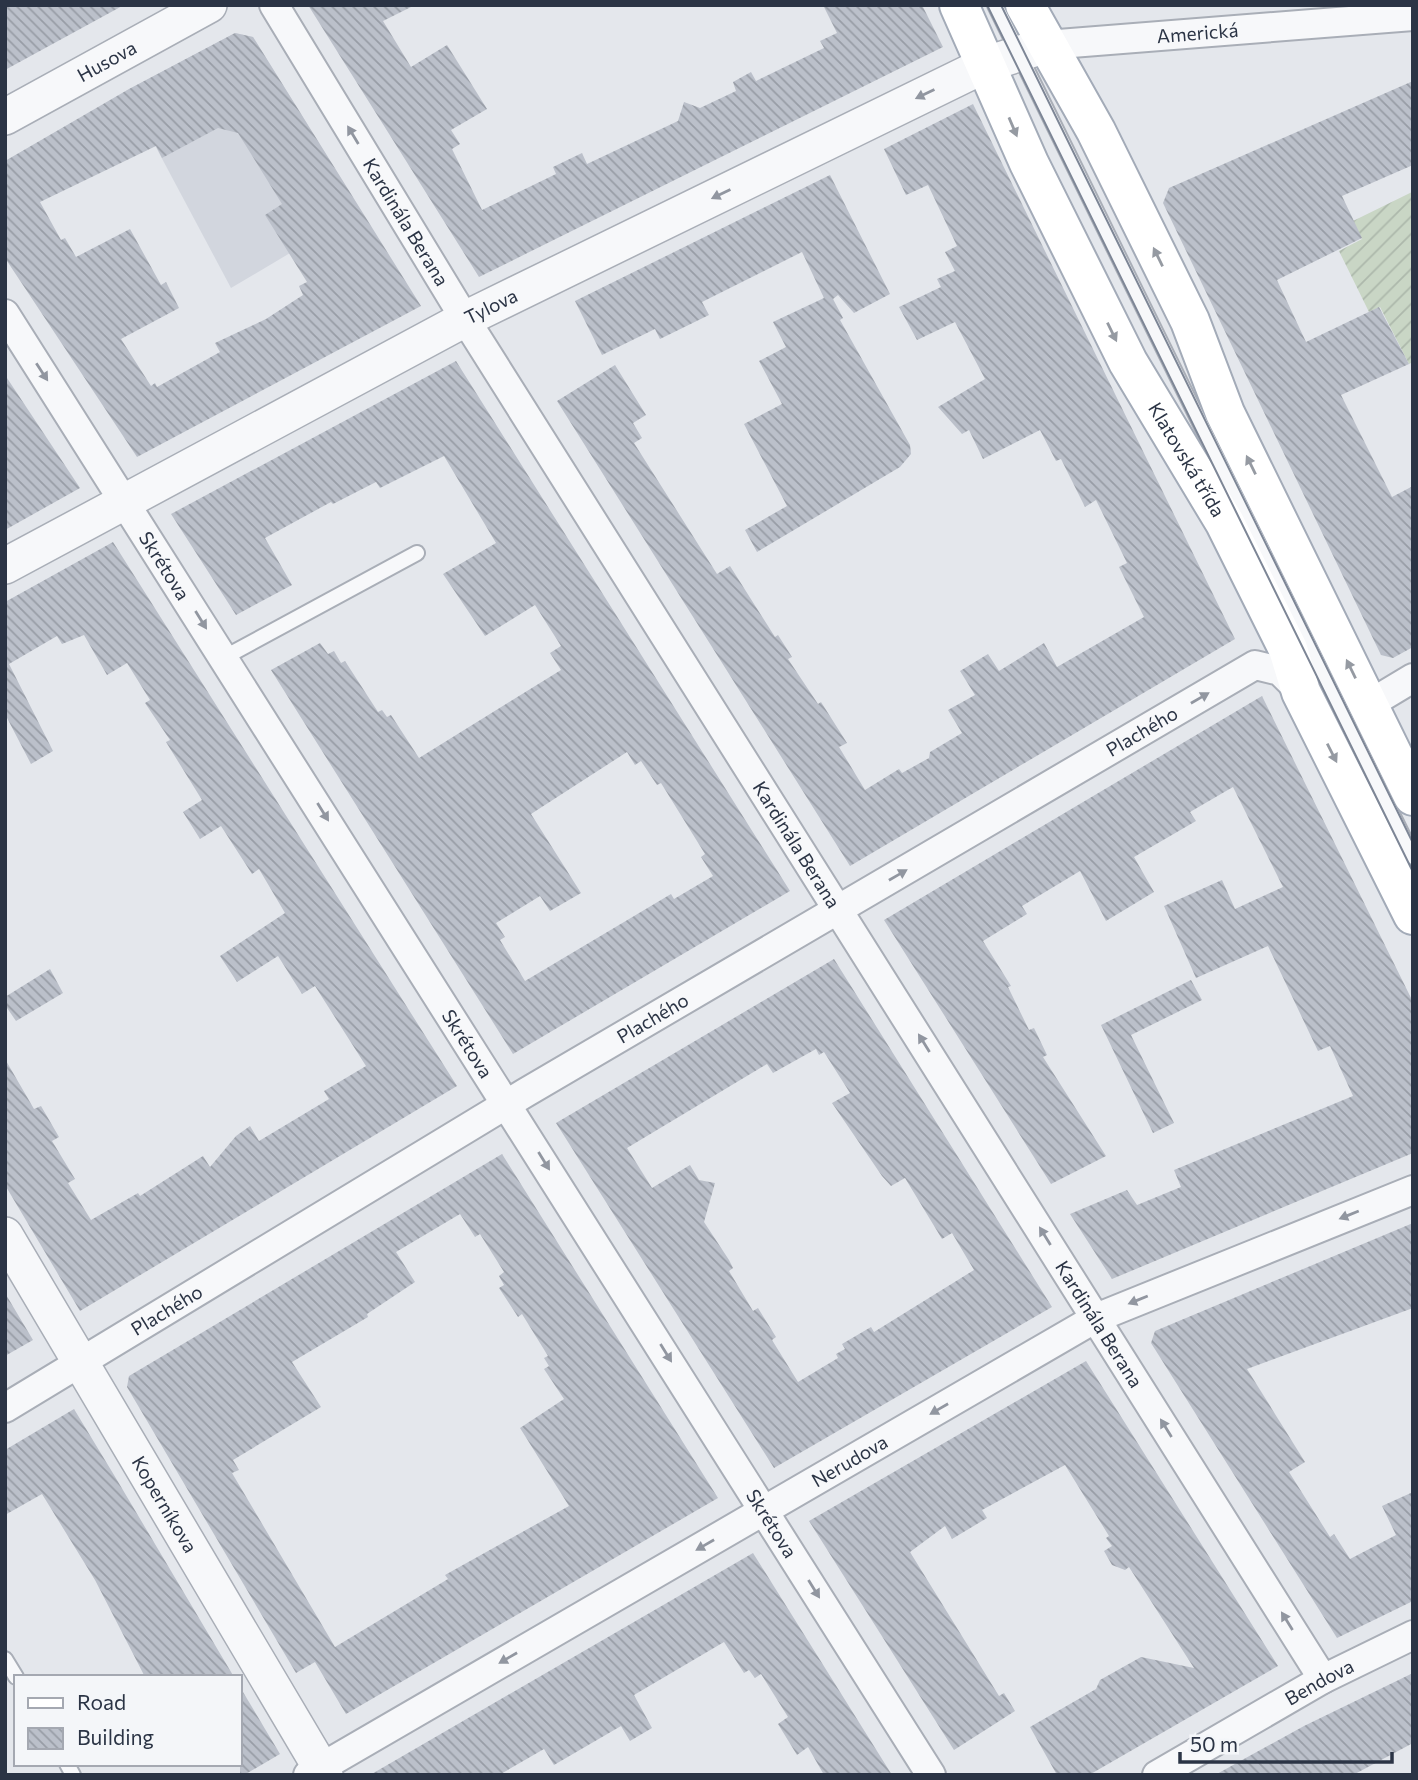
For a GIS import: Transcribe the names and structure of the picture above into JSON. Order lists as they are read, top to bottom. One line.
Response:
{"streets":{"main road":["Klatovská třída"],"street":["Americká","Husova","Kardinála Berana","Tylova","Skrétova","Plachého","Nerudova","Koperníkova","Bendova"]},"crossings":[["Americká","Tylova"],["Americká","Klatovská třída"],["Kardinála Berana","Tylova"],["Kardinála Berana","Plachého"],["Kardinála Berana","Nerudova"],["Kardinála Berana","Bendova"],["Tylova","Klatovská třída"],["Tylova","Skrétova"],["Klatovská třída","Plachého"],["Skrétova","Plachého"],["Skrétova","Nerudova"],["Plachého","Koperníkova"],["Nerudova","Koperníkova"]],"one_way":["Kardinála Berana","Tylova","Skrétova","Nerudova"],"legend":["Road","Building"],"scale_bar":"50 m"}
